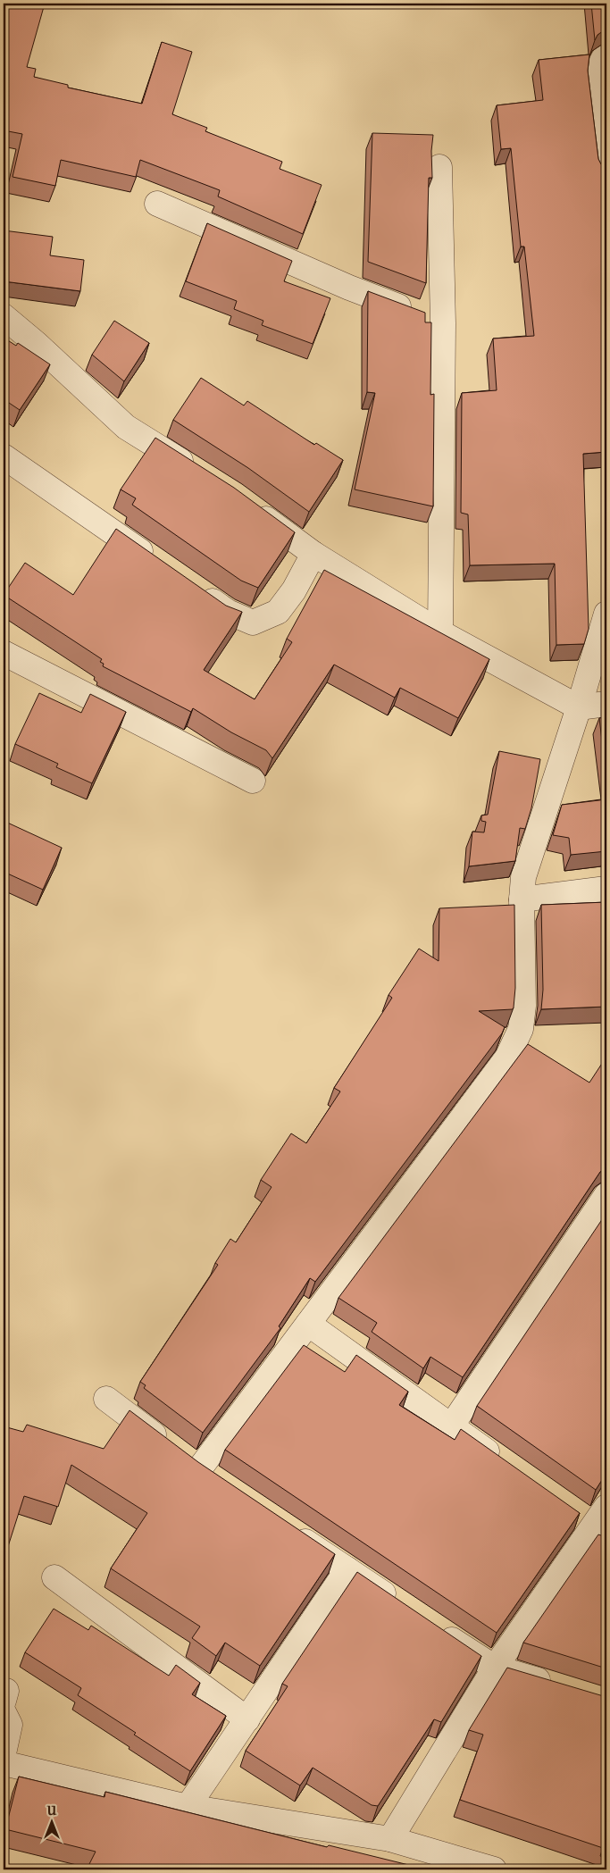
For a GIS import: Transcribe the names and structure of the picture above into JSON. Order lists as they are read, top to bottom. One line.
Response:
{"north":"top"}
